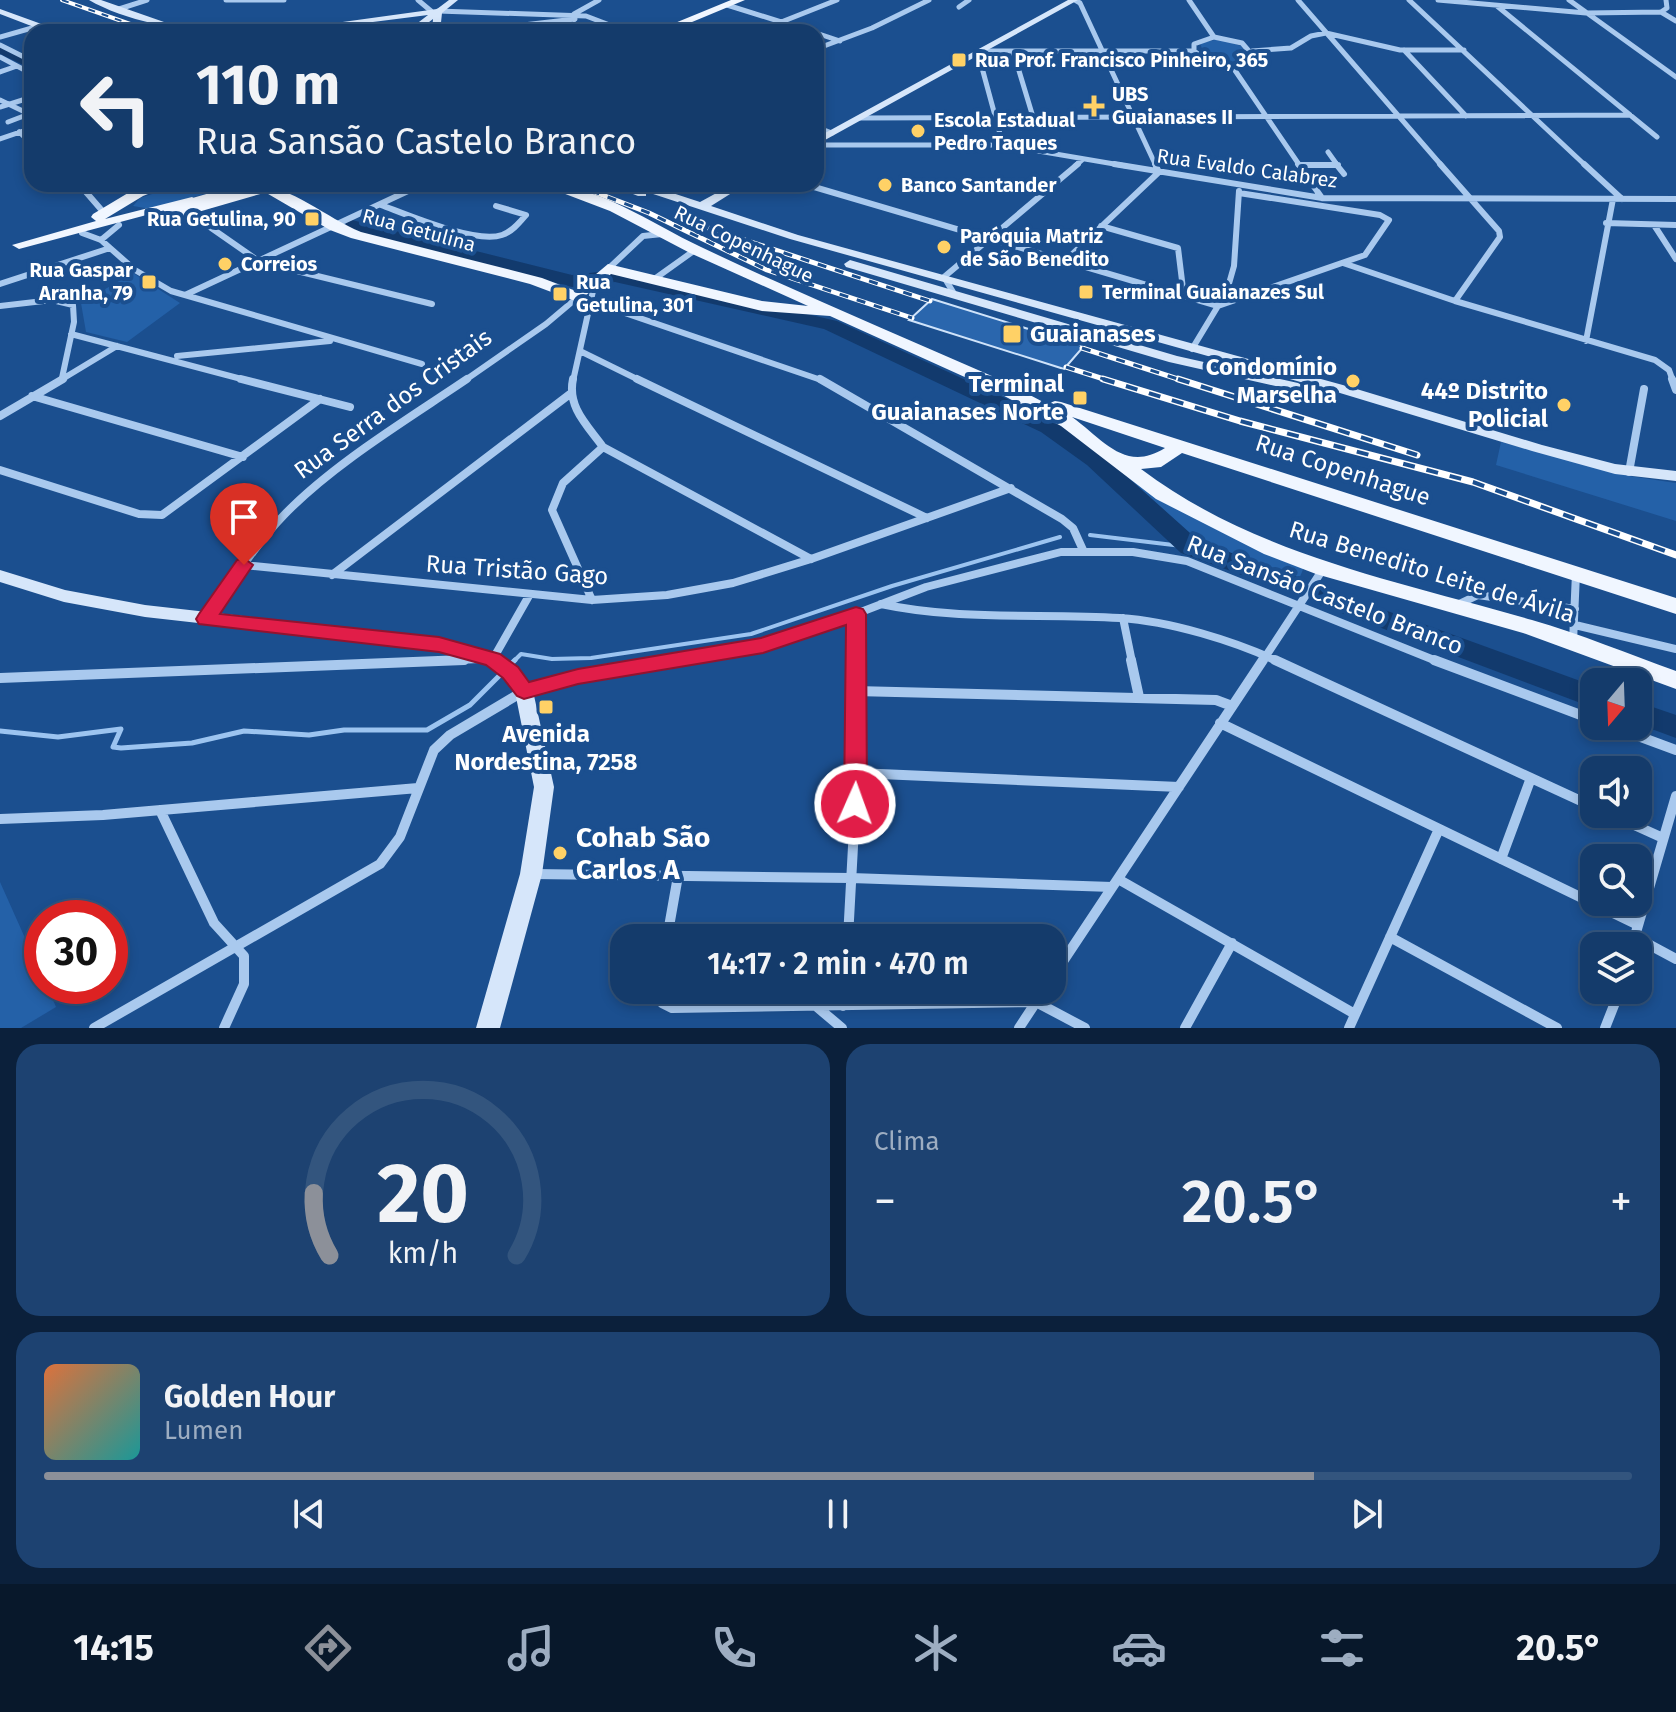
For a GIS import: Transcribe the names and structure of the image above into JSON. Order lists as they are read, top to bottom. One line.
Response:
{"streets":{"main road":["Rua Getulina","Rua Copenhague","Rua Serra dos Cristais","Rua Benedito Leite de Ávila"],"street":["Rua Evaldo Calabrez","Rua Tristão Gago","Rua Sansão Castelo Branco"]},"crossings":[["Rua Getulina","Rua Serra dos Cristais"],["Rua Copenhague","Rua Benedito Leite de Ávila"],["Rua Serra dos Cristais","Rua Tristão Gago"],["Rua Serra dos Cristais","Rua Benedito Leite de Ávila"]],"places":{"transit":["Rua Prof. Francisco Pinheiro, 365","Rua Getulina, 90","Rua Gaspar Aranha, 79","Terminal Guaianazes Sul","Rua Getulina, 301","Guaianases","Terminal Guaianases Norte","Avenida Nordestina, 7258"],"health":["UBS Guaianases II"],"other":["Escola Estadual Pedro Taques","Banco Santander","Paróquia Matriz de São Benedito","Correios","Condomínio Marselha","44º Distrito Policial","Cohab São Carlos A"]},"north":"bottom","page":{"turn":["110 m","Rua Sansão Castelo Branco"],"limit":"30","trip":"14:17 · 2 min · 470 m","tile":"Clima","heat":["−","20.5°","+"],"song":["Golden Hour","Lumen"],"tabs":["14:15","20.5°"],"gauge":["20","km/h"]}}
